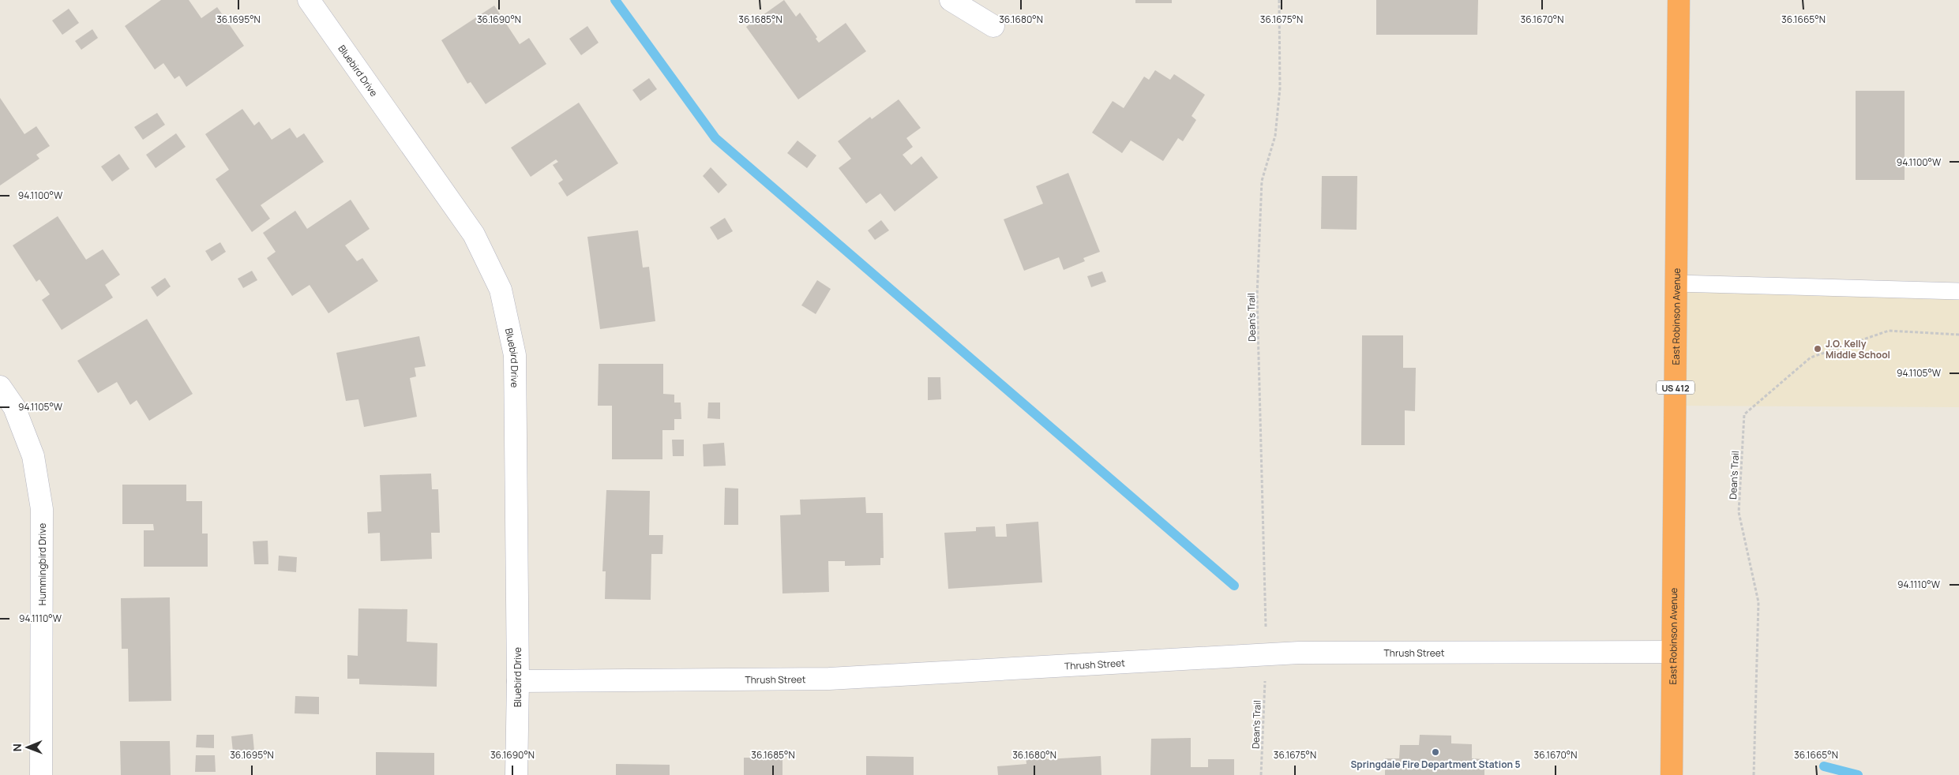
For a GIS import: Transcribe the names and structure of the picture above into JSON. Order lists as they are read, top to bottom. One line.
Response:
{"streets":{"highway":["East Robinson Avenue","US 412"],"street":["Bluebird Drive","Hummingbird Drive","Thrush Street"],"path":["Dean's Trail"]},"crossings":[["Bluebird Drive","Thrush Street"],["East Robinson Avenue","Thrush Street"]],"places":["J.O. Kelly Middle School","Springdale Fire Department Station 5"],"north":"left","coordinates":["36.1695°N","36.1690°N","36.1685°N","36.1680°N","36.1675°N","36.1670°N","36.1665°N","94.1100°W","94.1105°W","94.1110°W"]}
